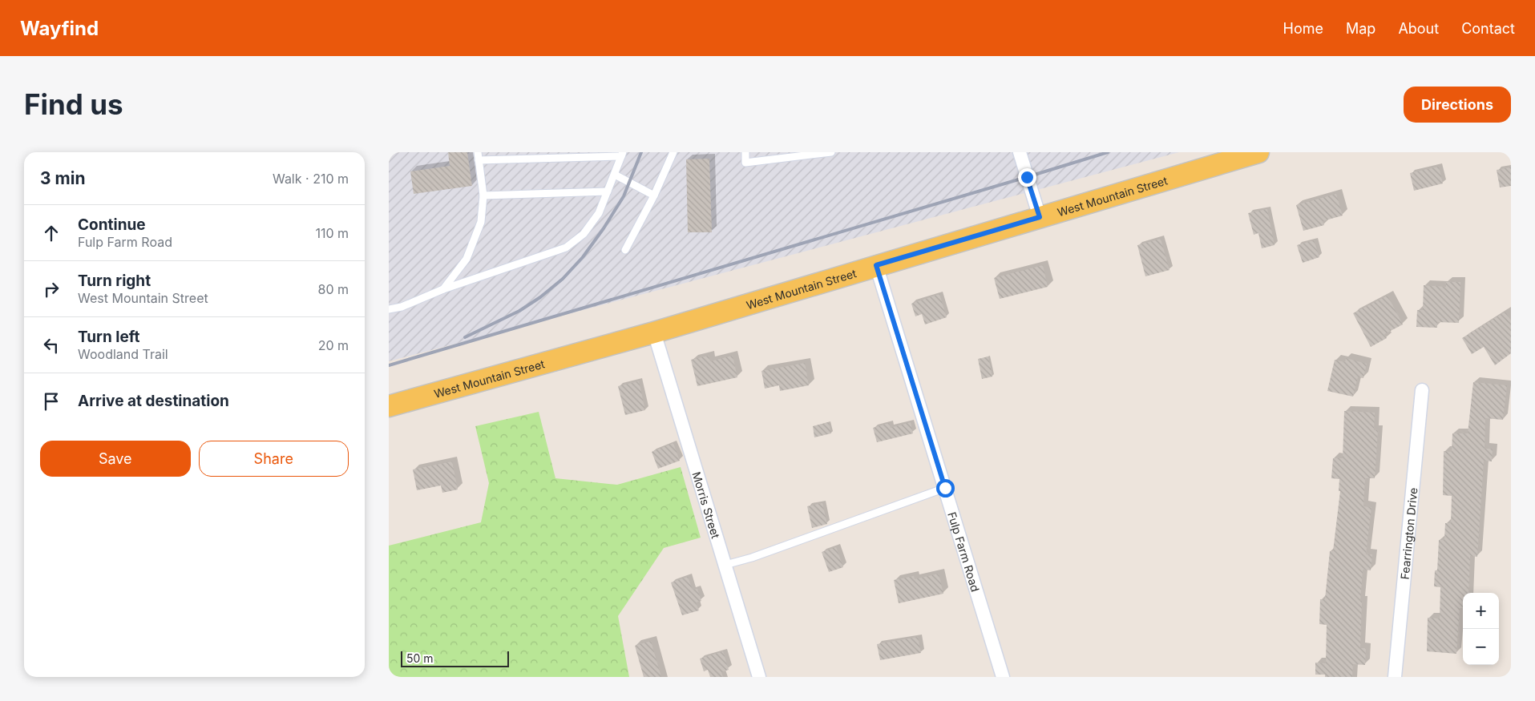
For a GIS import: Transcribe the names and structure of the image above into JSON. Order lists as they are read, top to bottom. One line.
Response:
{"streets":{"main road":["West Mountain Street"],"street":["Morris Street","Fearrington Drive","Fulp Farm Road"]},"crossings":[["West Mountain Street","Morris Street"],["West Mountain Street","Fulp Farm Road"]],"scale_bar":"50 m","page":{"header":"Wayfind","nav":["Home","Map","About","Contact"],"buttons":["Directions",["Save","Share"]],"title":"Find us","heading":["3 min","Walk · 210 m"],"list":[["Continue","Fulp Farm Road","110 m"],["Turn right","West Mountain Street","80 m"],["Turn left","Woodland Trail","20 m"],"Arrive at destination"],"map_buttons":["+","−"],"scale":"50 m"}}
